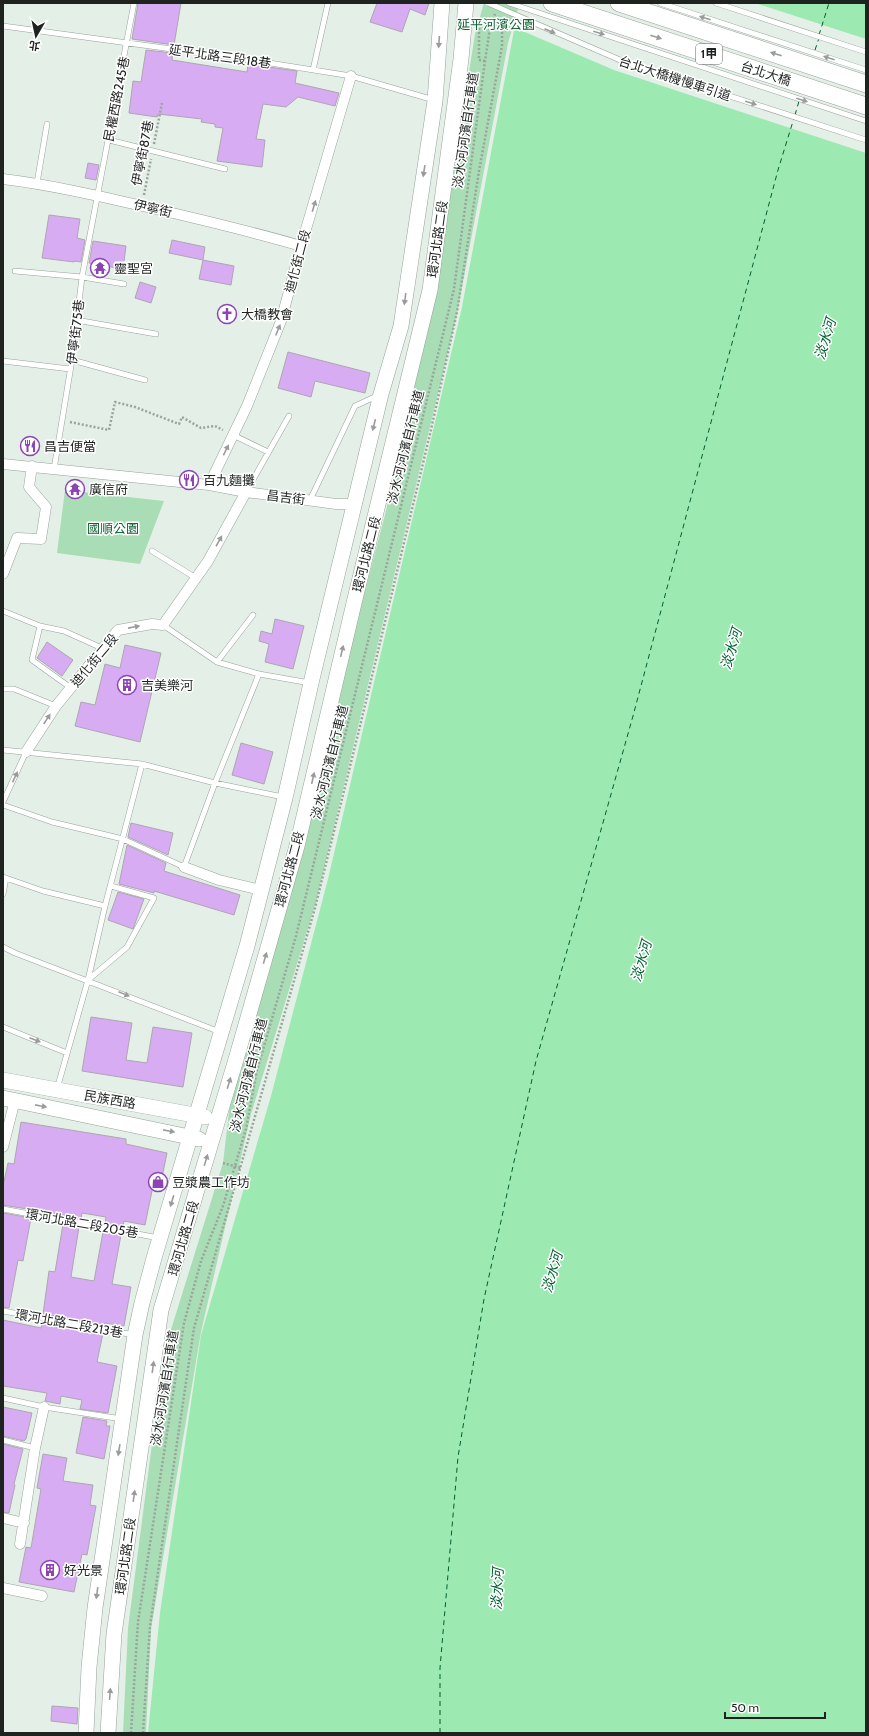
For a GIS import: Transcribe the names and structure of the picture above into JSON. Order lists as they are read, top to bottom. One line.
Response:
{"streets":{"main road":["1甲","台北大橋","環河北路二段","民族西路"],"street":["伊寧街","迪化街二段","昌吉街"],"lane":["延平北路三段18巷","台北大橋機慢車引道","民權西路245巷","伊寧街75巷","環河北路二段205巷","環河北路二段213巷"],"path":["淡水河河濱自行車道","伊寧街87巷"]},"crossings":[["延平北路三段18巷","民權西路245巷"],["延平北路三段18巷","環河北路二段"],["延平北路三段18巷","迪化街二段"],["民權西路245巷","伊寧街"],["民權西路245巷","伊寧街75巷"],["伊寧街87巷","伊寧街"],["伊寧街","迪化街二段"],["伊寧街","伊寧街75巷"],["環河北路二段","昌吉街"],["環河北路二段","民族西路"],["環河北路二段","環河北路二段205巷"],["環河北路二段","環河北路二段213巷"],["迪化街二段","昌吉街"],["伊寧街75巷","昌吉街"]],"one_way":["台北大橋機慢車引道","迪化街二段"],"water":["淡水河"],"parks":["延平河濱公園","國順公園"],"places":{"temple":["靈聖宮","廣信府"],"church":["大橋教會"],"restaurant":["昌吉便當","百九麵攤"],"building":["吉美樂河","好光景"],"shop":["豆漿農工作坊"]},"scale_bar":"50 m","north":"bottom"}
